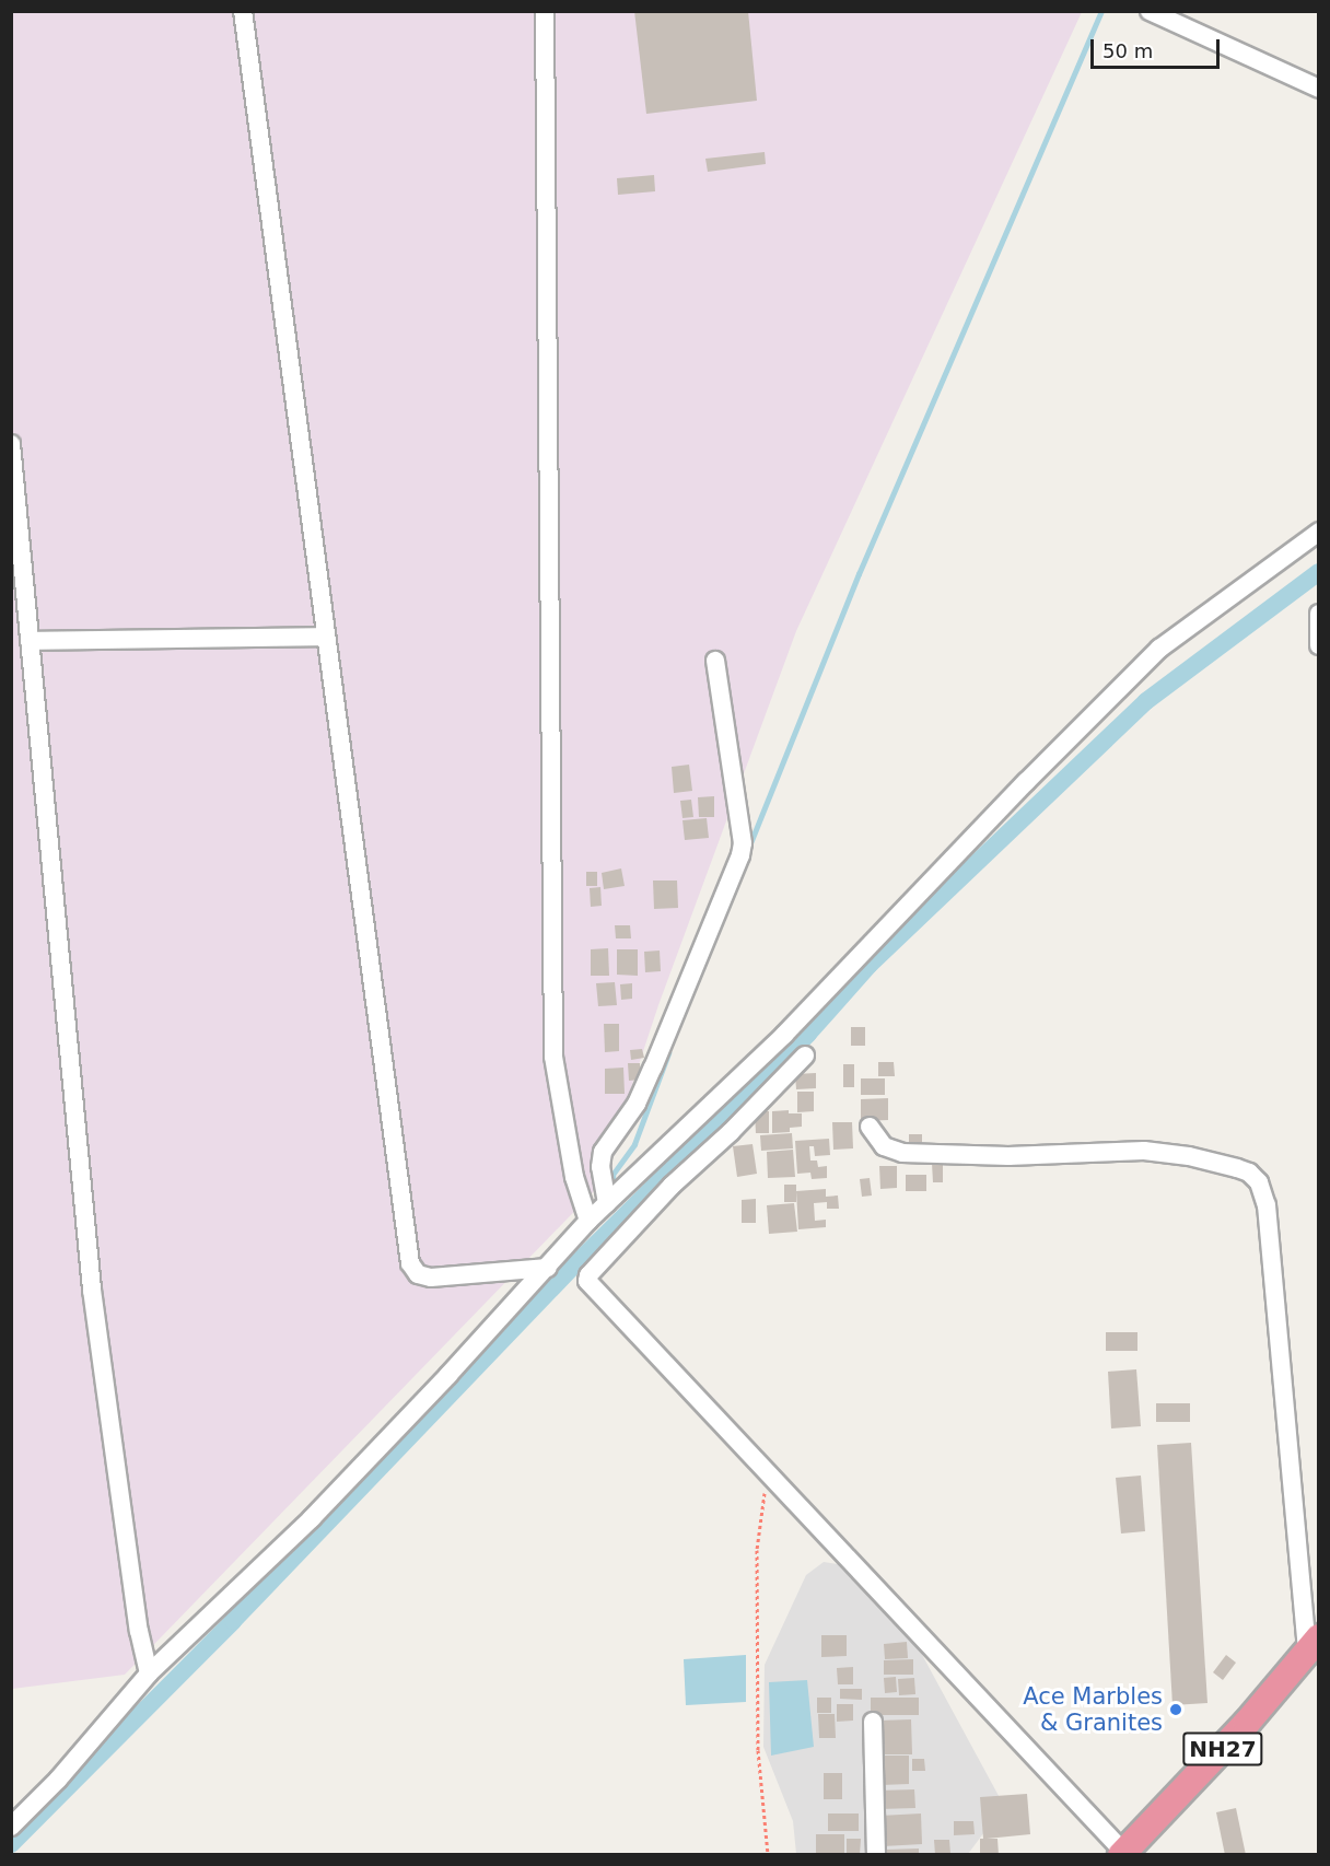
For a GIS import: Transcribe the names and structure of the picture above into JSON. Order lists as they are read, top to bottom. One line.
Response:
{"streets":{"highway":["NH27"]},"places":["Ace Marbles & Granites"],"scale_bar":"50 m"}
